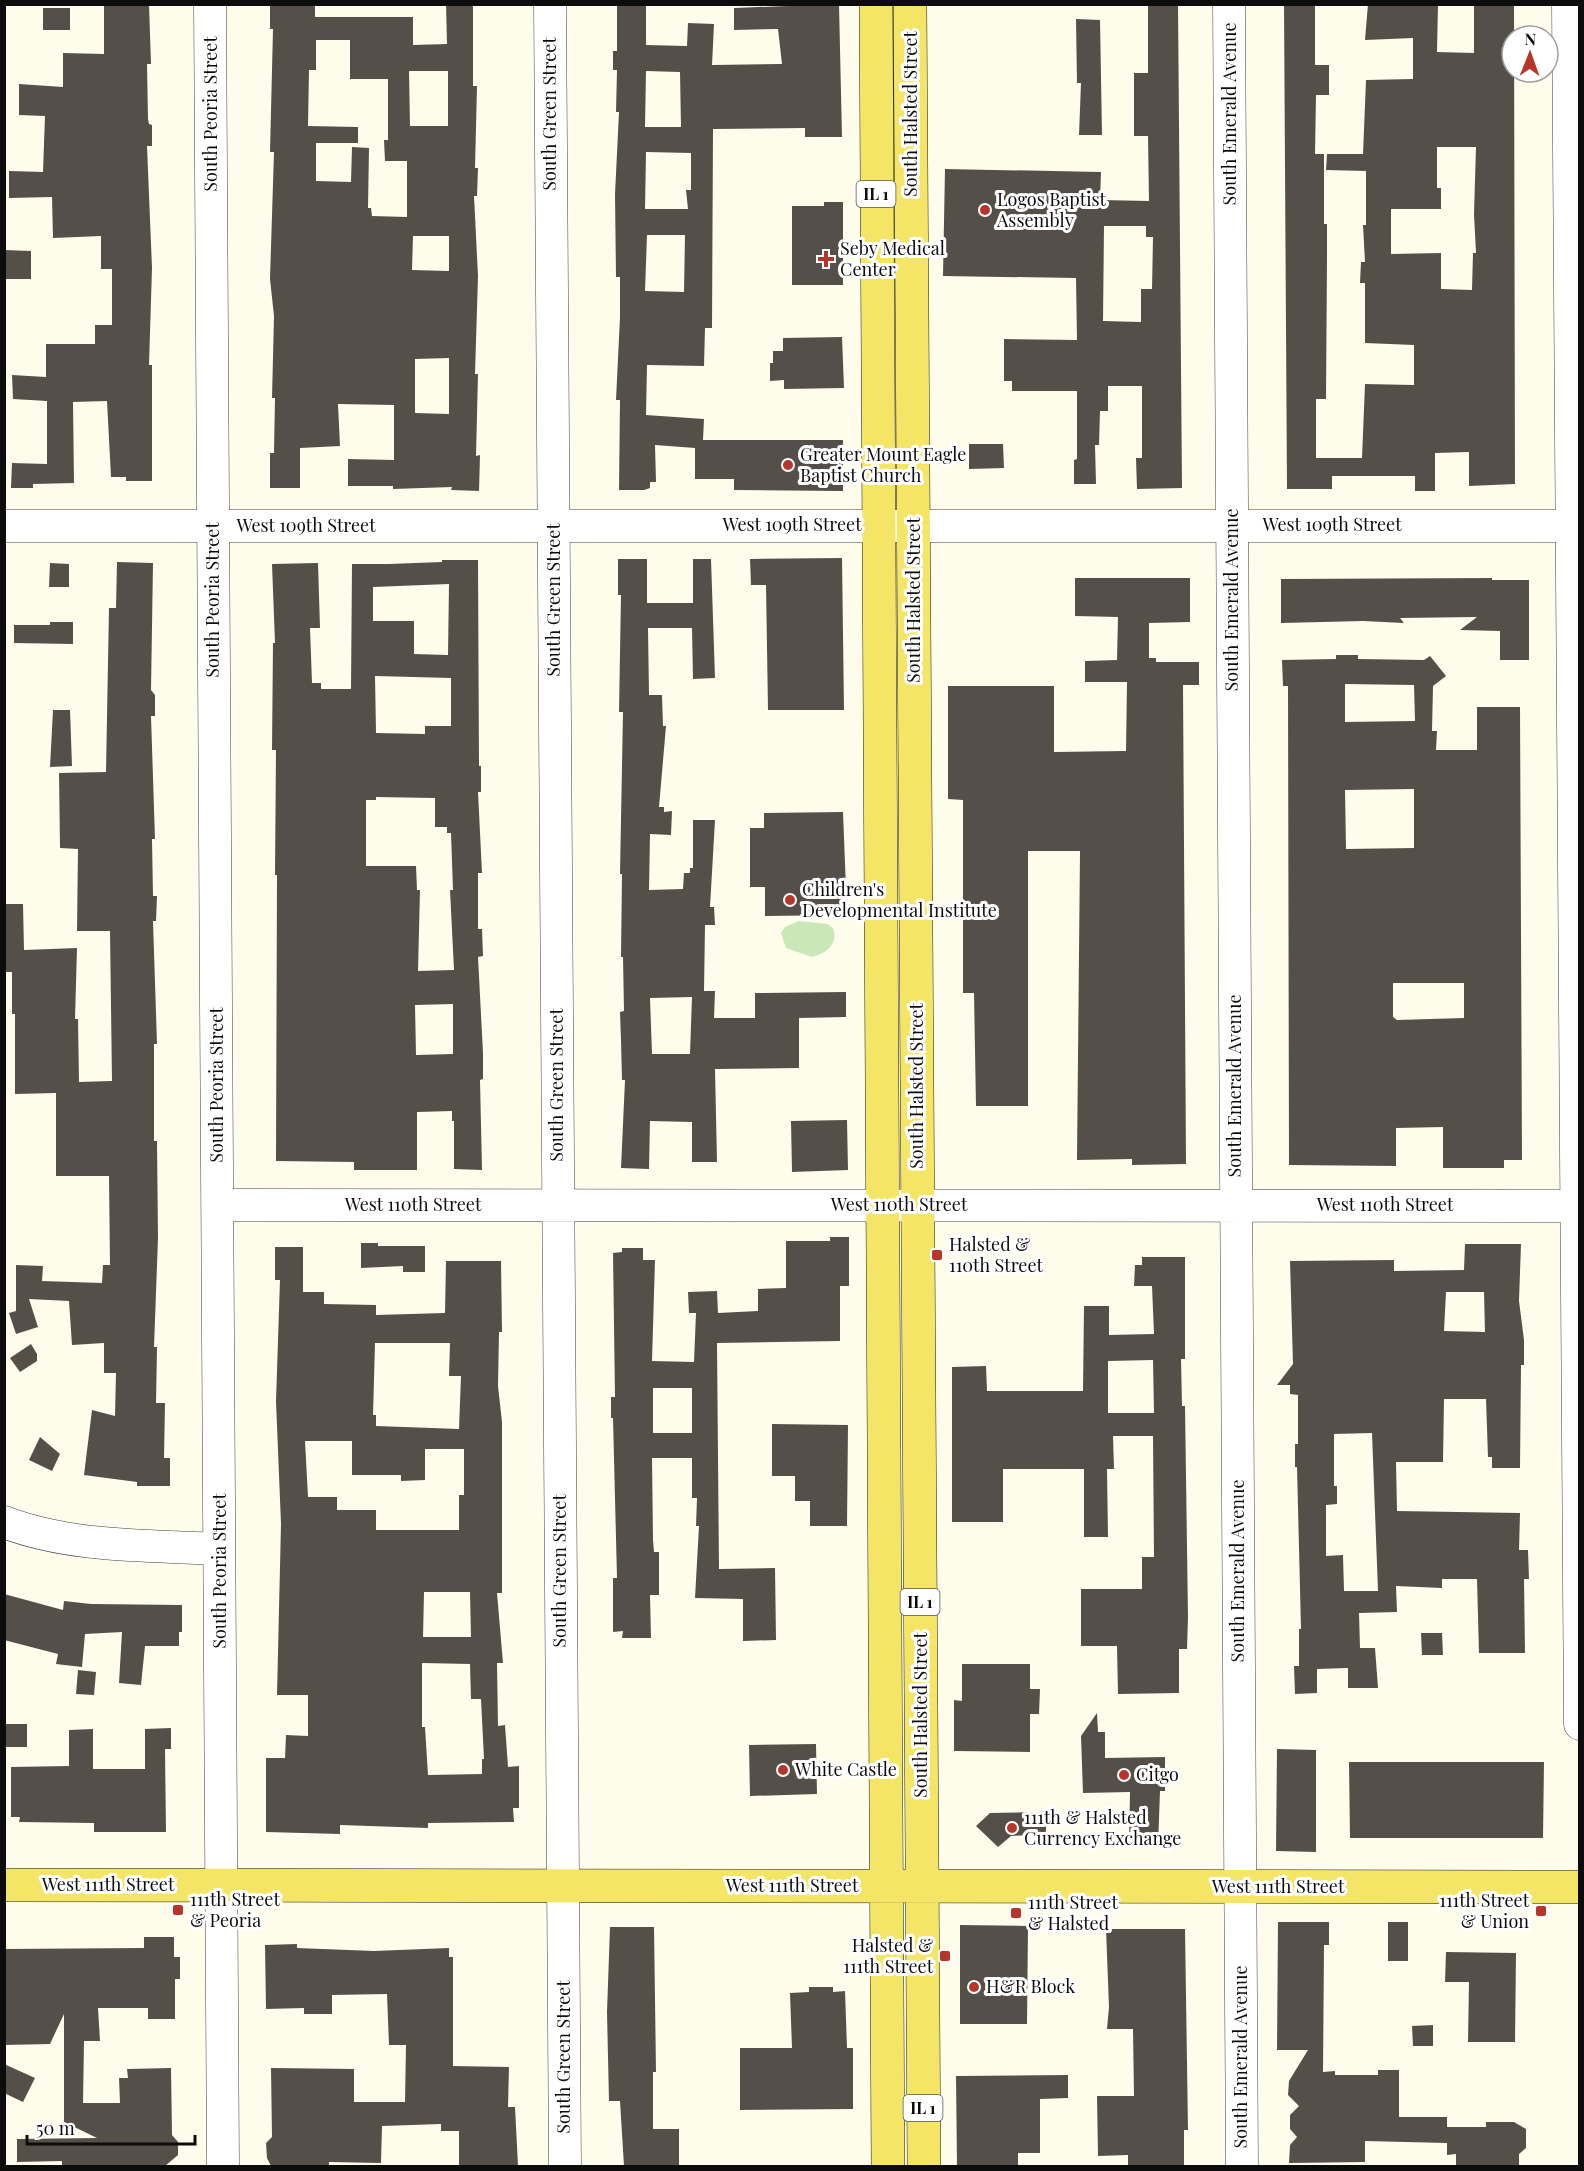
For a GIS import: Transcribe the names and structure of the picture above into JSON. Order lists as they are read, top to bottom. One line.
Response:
{"streets":{"main road":["South Halsted Street","IL 1","West 111th Street"],"street":["South Peoria Street","South Green Street","South Emerald Avenue","West 109th Street","West 110th Street"]},"crossings":[["South Peoria Street","West 109th Street"],["South Peoria Street","West 110th Street"],["South Peoria Street","West 111th Street"],["South Green Street","West 109th Street"],["South Green Street","West 110th Street"],["South Green Street","West 111th Street"],["South Halsted Street","West 109th Street"],["South Halsted Street","West 110th Street"],["South Halsted Street","West 111th Street"],["South Emerald Avenue","West 109th Street"],["South Emerald Avenue","West 110th Street"],["South Emerald Avenue","West 111th Street"]],"places":{"other":["Logos Baptist Assembly","Greater Mount Eagle Baptist Church","Children's Developmental Institute","White Castle","Citgo","111th & Halsted Currency Exchange","H&R Block"],"health":["Seby Medical Center"],"transit":["Halsted & 110th Street","111th Street & Peoria","111th Street & Union","111th Street & Halsted","Halsted & 111th Street"]},"scale_bar":"50 m","north":"top"}
